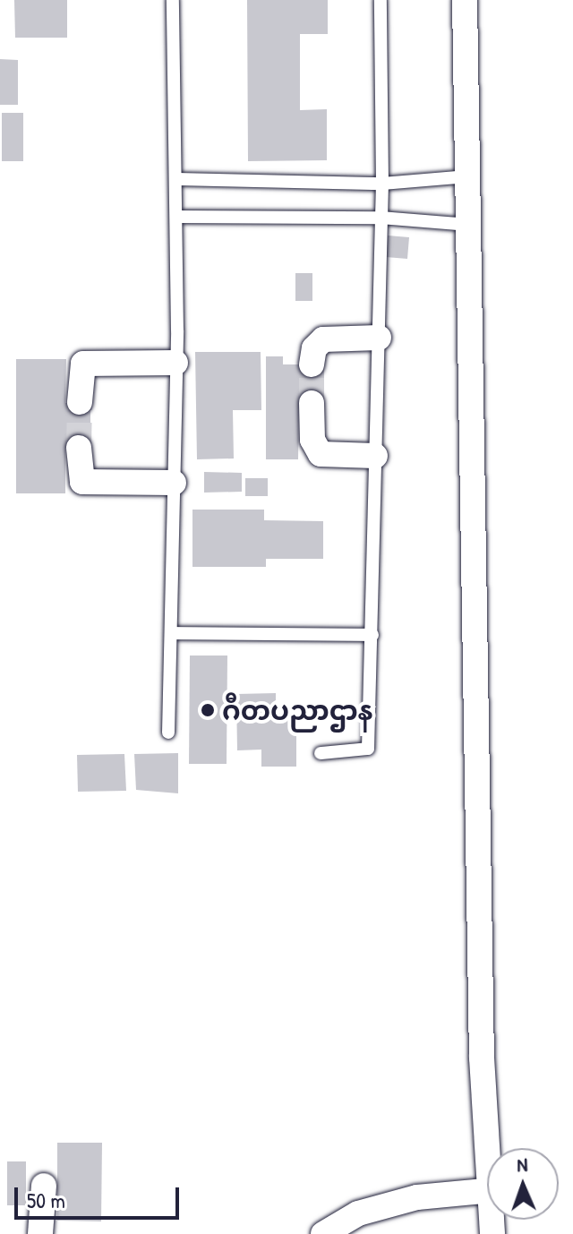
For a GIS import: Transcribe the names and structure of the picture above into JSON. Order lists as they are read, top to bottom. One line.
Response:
{"places":["ဂီတပညာဌာန"],"scale_bar":"50 m","north":"top"}
